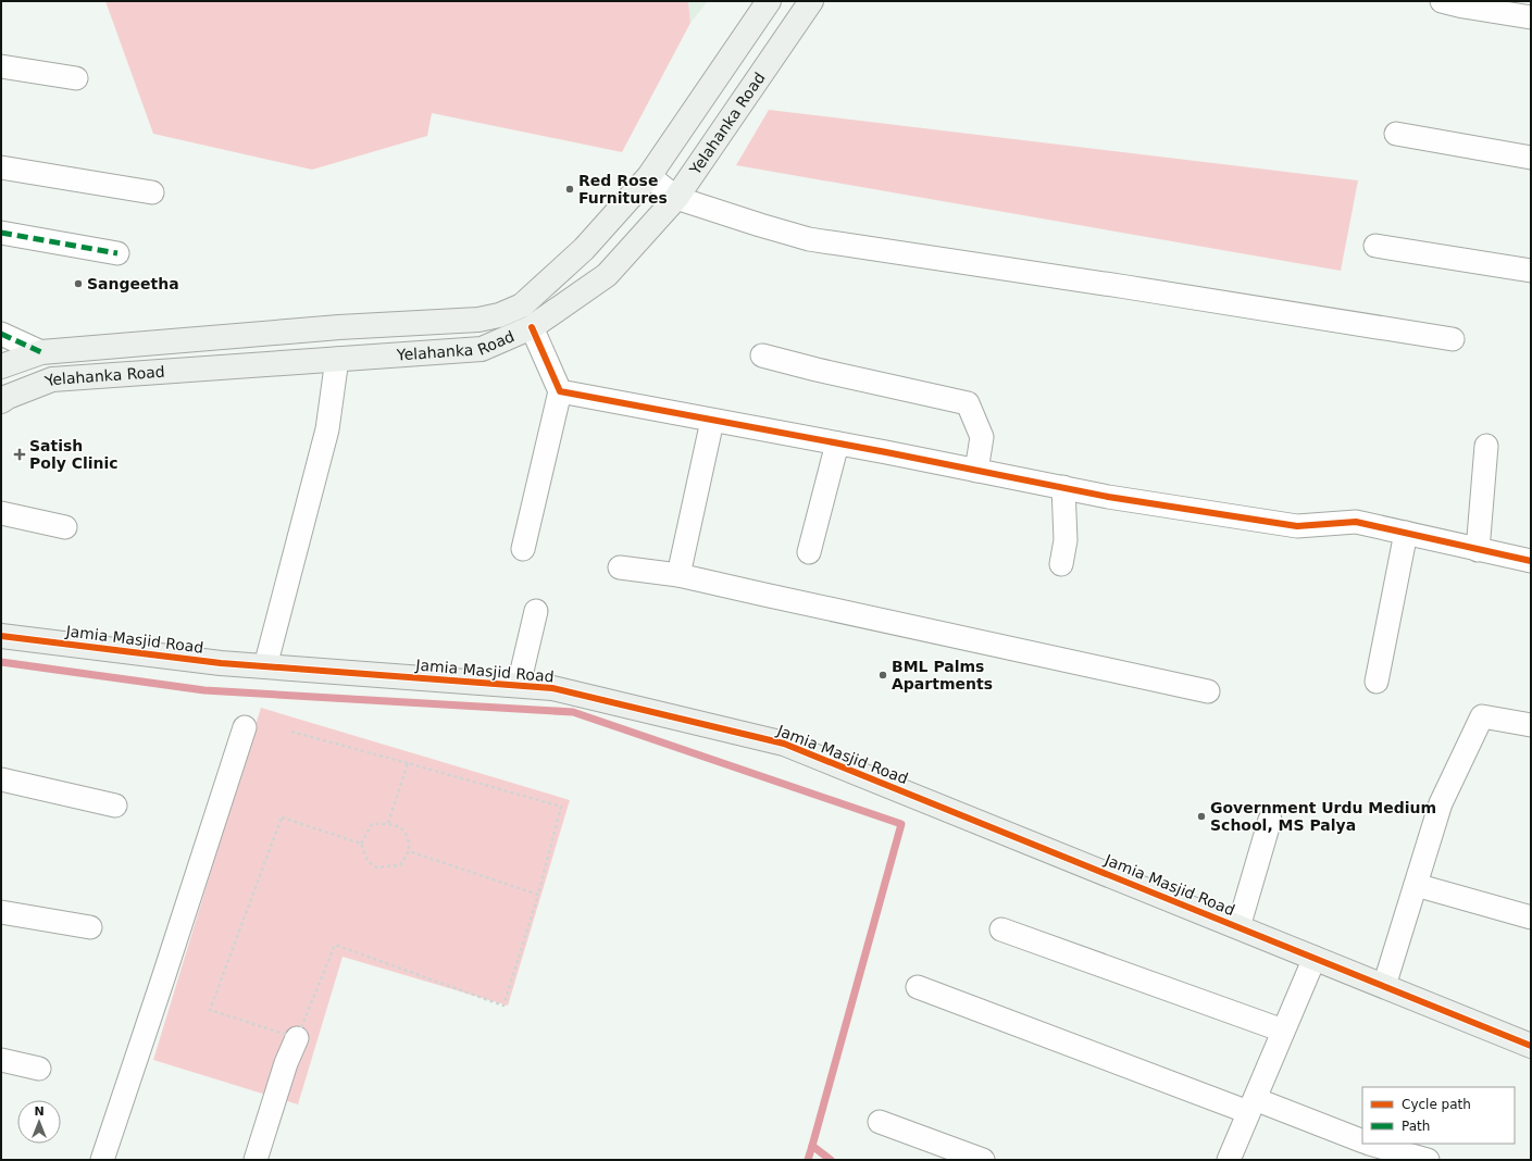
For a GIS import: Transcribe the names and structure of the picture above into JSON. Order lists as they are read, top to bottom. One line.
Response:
{"streets":{"main road":["Yelahanka Road","Jamia Masjid Road"]},"places":{"other":["Red Rose Furnitures","Sangeetha","BML Palms Apartments","Government Urdu Medium School, MS Palya"],"health":["Satish Poly Clinic"]},"legend":["Cycle path","Path"],"north":"top"}
